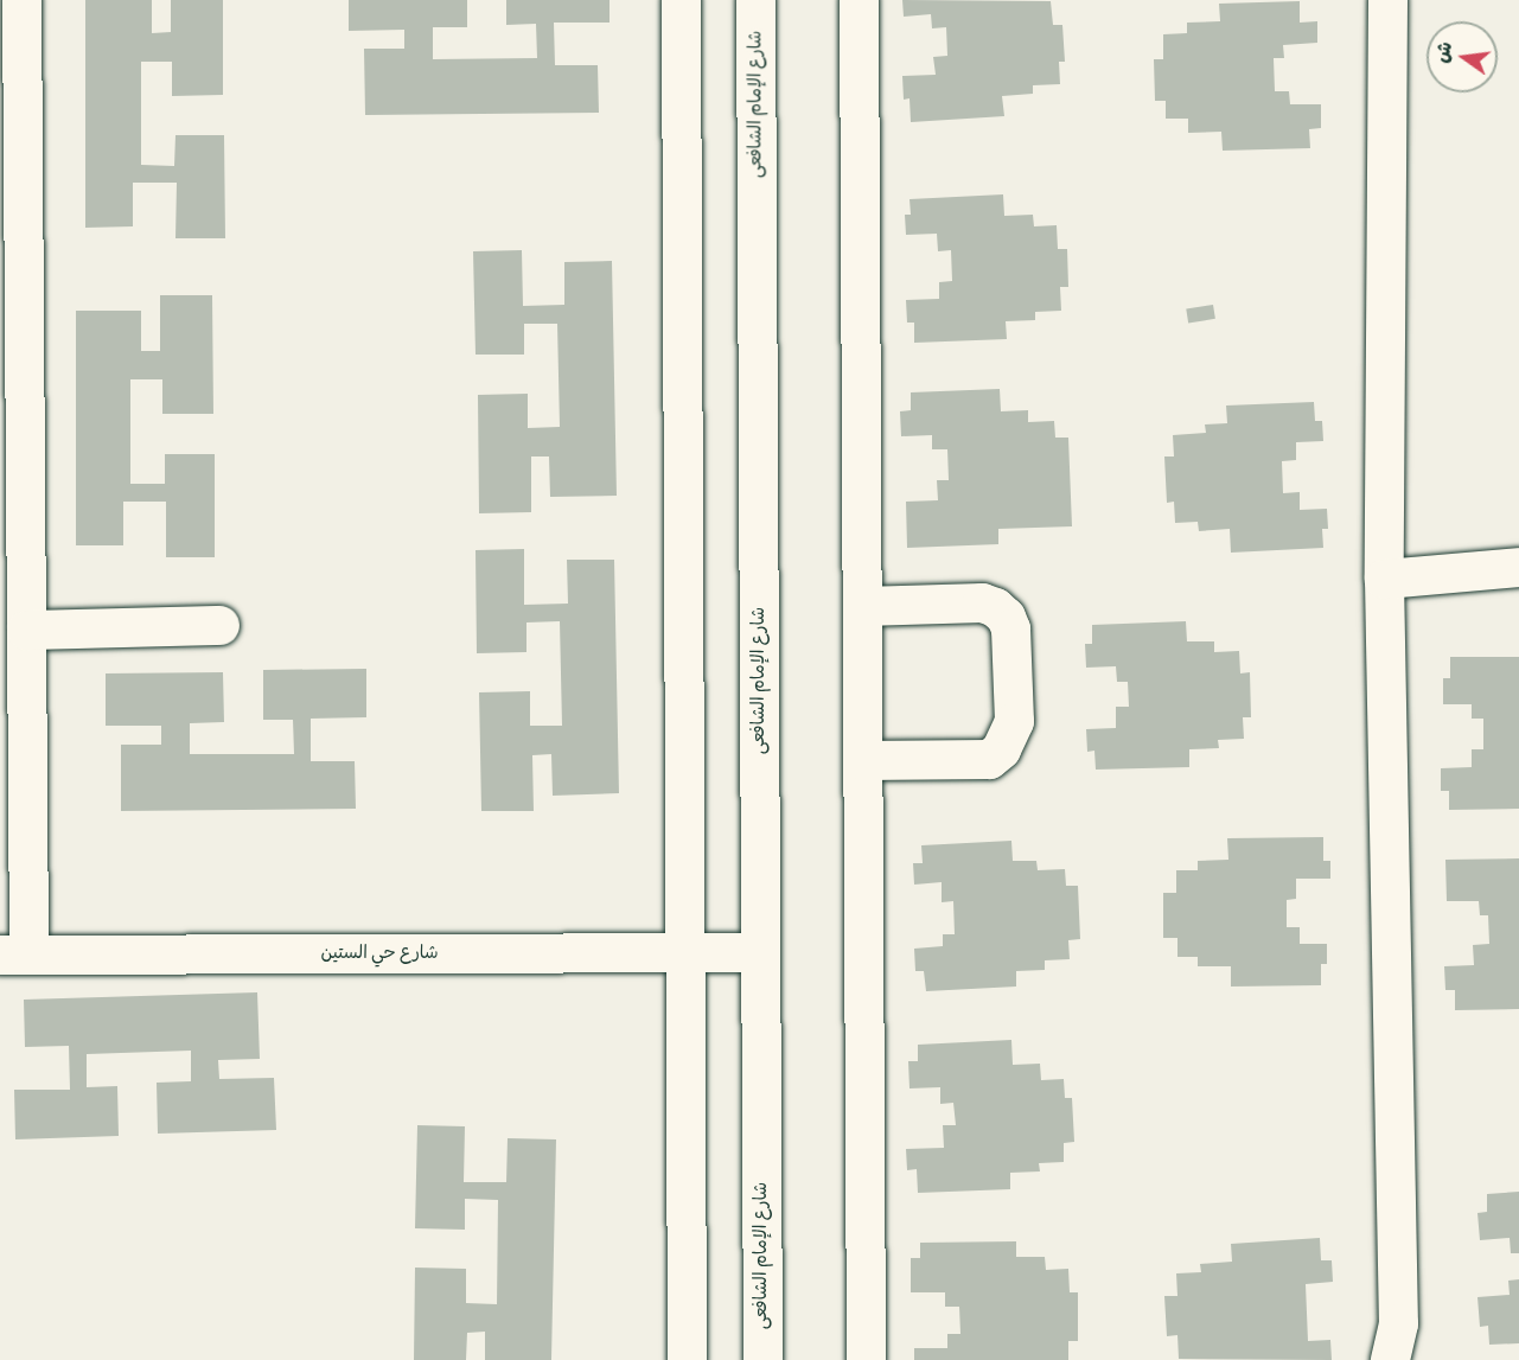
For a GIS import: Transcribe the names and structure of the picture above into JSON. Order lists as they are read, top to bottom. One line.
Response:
{"streets":{"street":["شارع الإمام الشافعى","شارع حي الستين"]},"crossings":[["شارع الإمام الشافعى","شارع حي الستين"]],"north":"left"}
